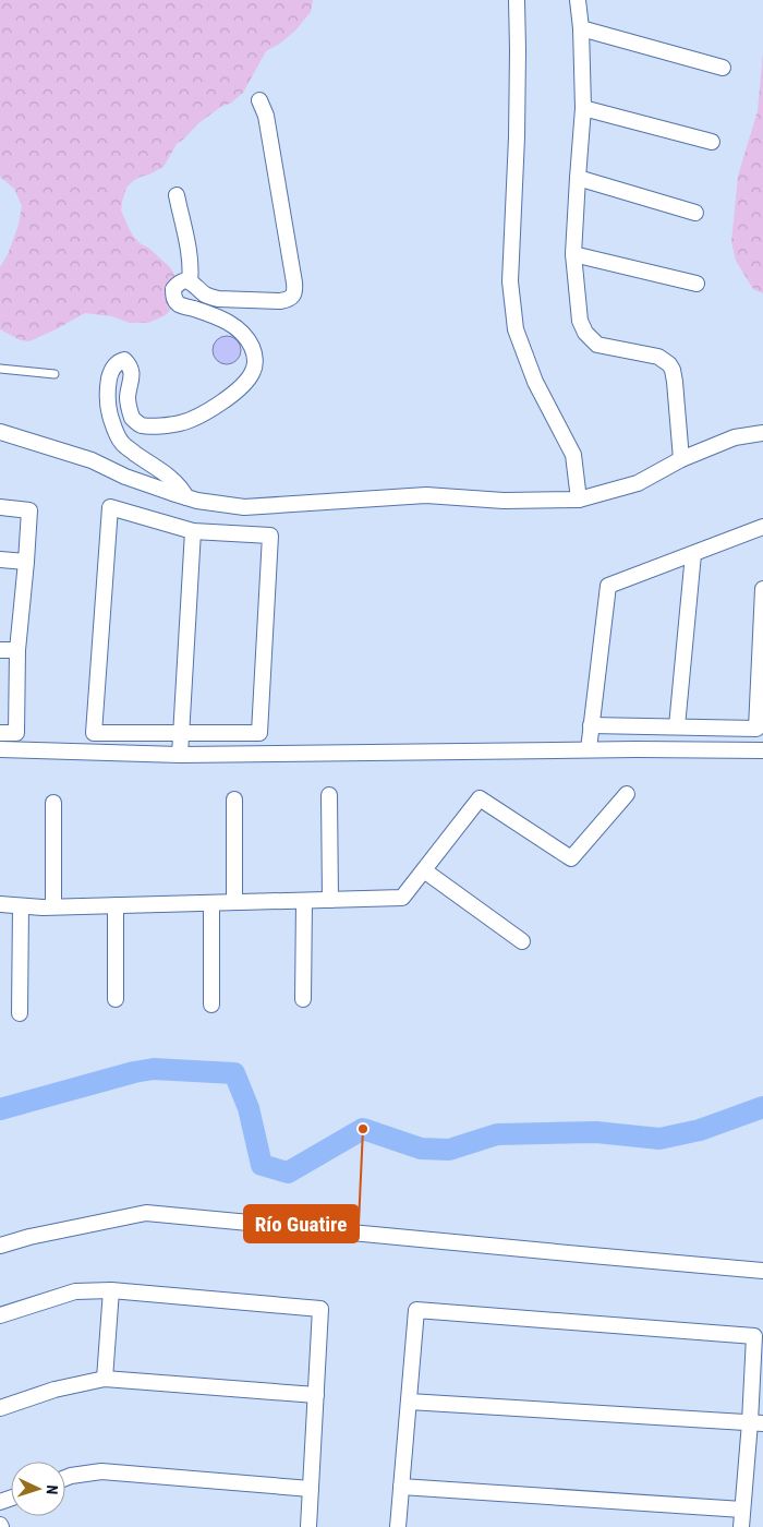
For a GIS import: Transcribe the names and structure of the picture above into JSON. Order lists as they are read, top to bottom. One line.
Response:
{"places":["Río Guatire"],"north":"right"}
